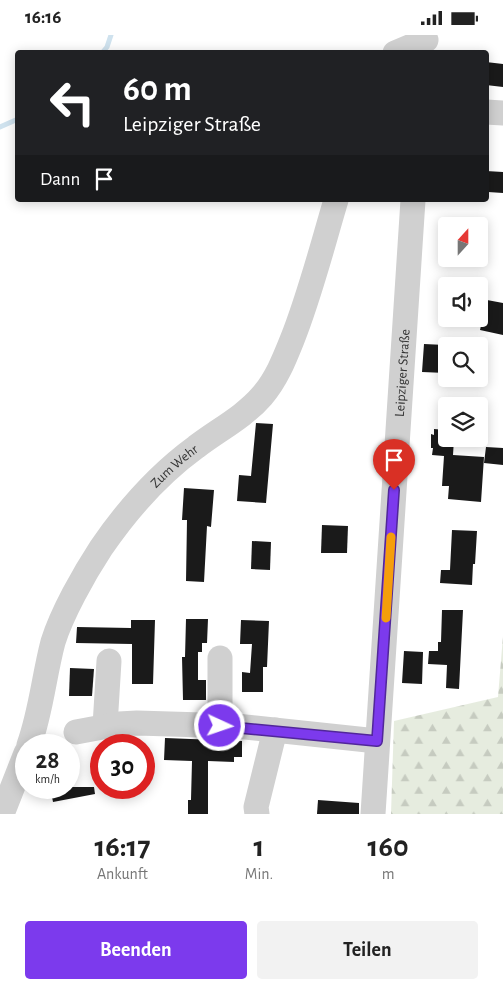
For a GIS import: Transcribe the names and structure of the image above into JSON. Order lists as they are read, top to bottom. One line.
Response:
{"streets":{"street":["Leipziger Straße","Zum Wehr"]},"north":"top","page":{"status":"16:16","turn":["60 m","Leipziger Straße"],"then":"Dann","speed":"28 km/h","limit":"30","eta":["16:17","Ankunft","1","Min.","160","m"],"buttons":["Beenden","Teilen"]}}
